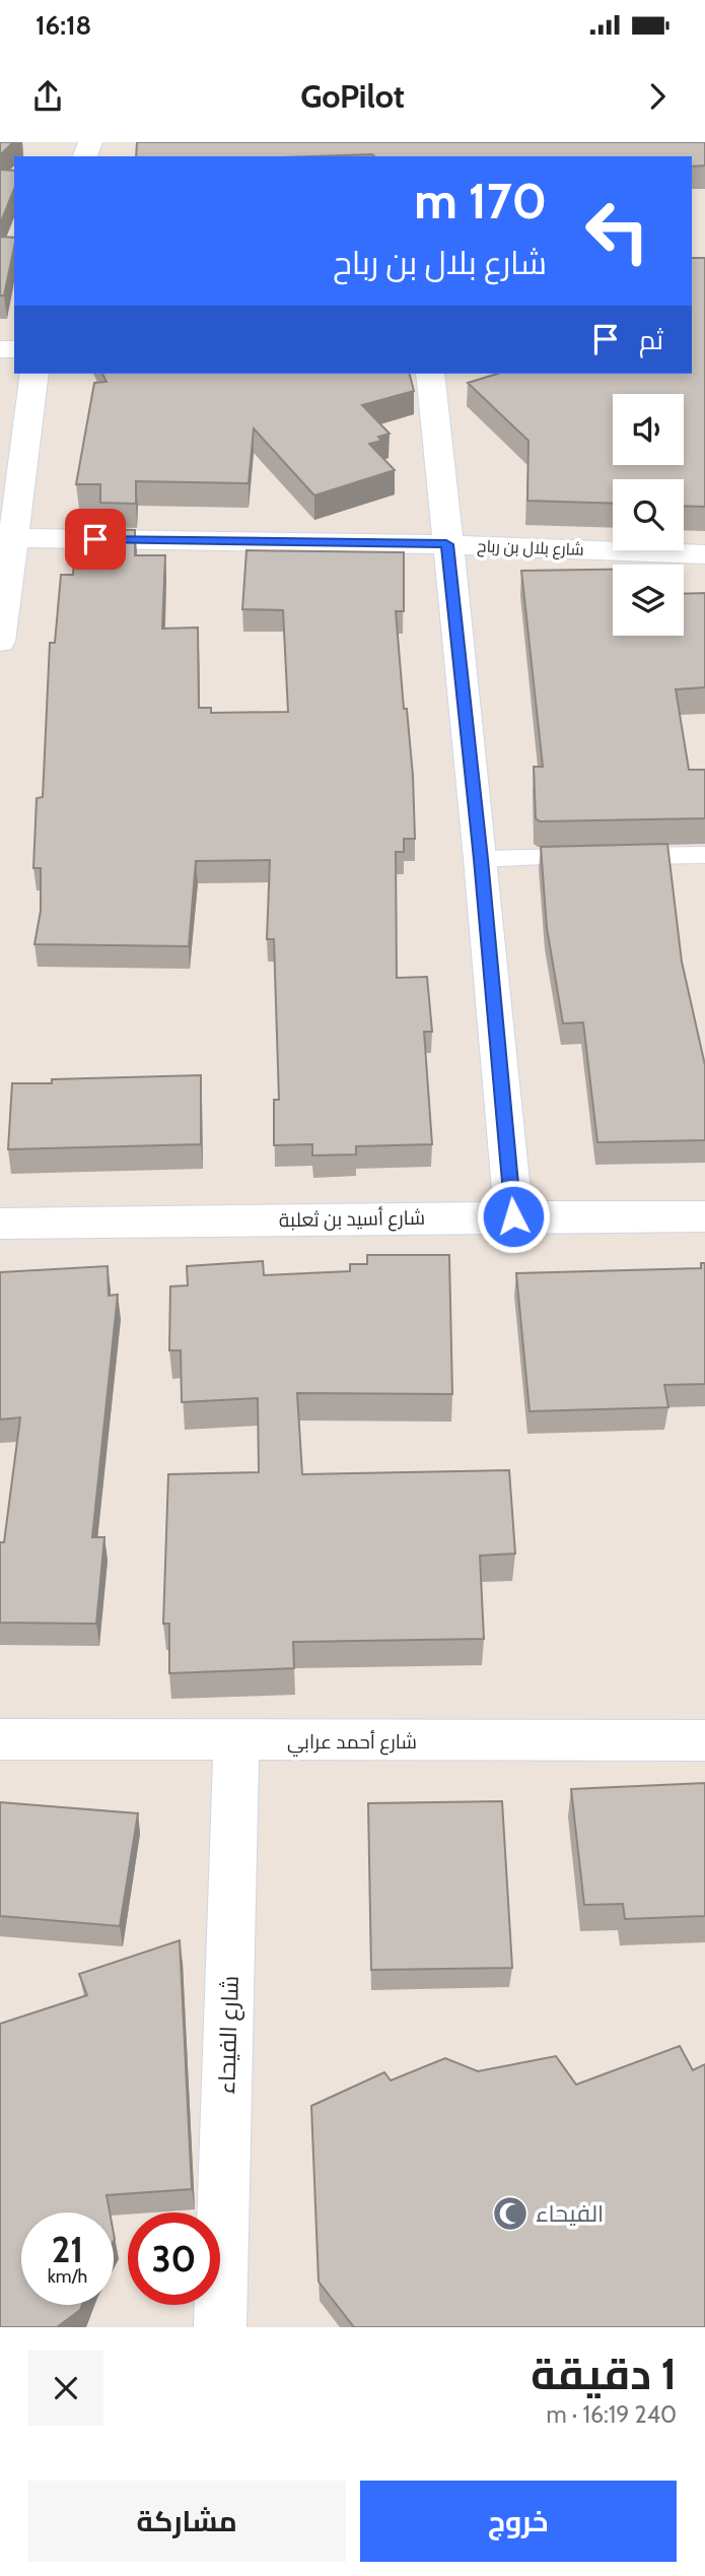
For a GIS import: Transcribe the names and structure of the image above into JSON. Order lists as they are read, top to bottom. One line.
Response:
{"streets":{"street":["شارع بلال بن رباح","شارع أسيد بن ثعلبة","شارع أحمد عرابي","شارع الفيحاء"]},"crossings":[["شارع أحمد عرابي","شارع الفيحاء"]],"places":{"mosque":["الفيحاء"]},"page":{"status":"16:18","header":"GoPilot","turn":["170 m","شارع بلال بن رباح"],"then":"ثم","speed":"21 km/h","limit":"30","heading":["1 دقيقة","240 m · 16:19"],"buttons":["خروج","مشاركة"]}}
